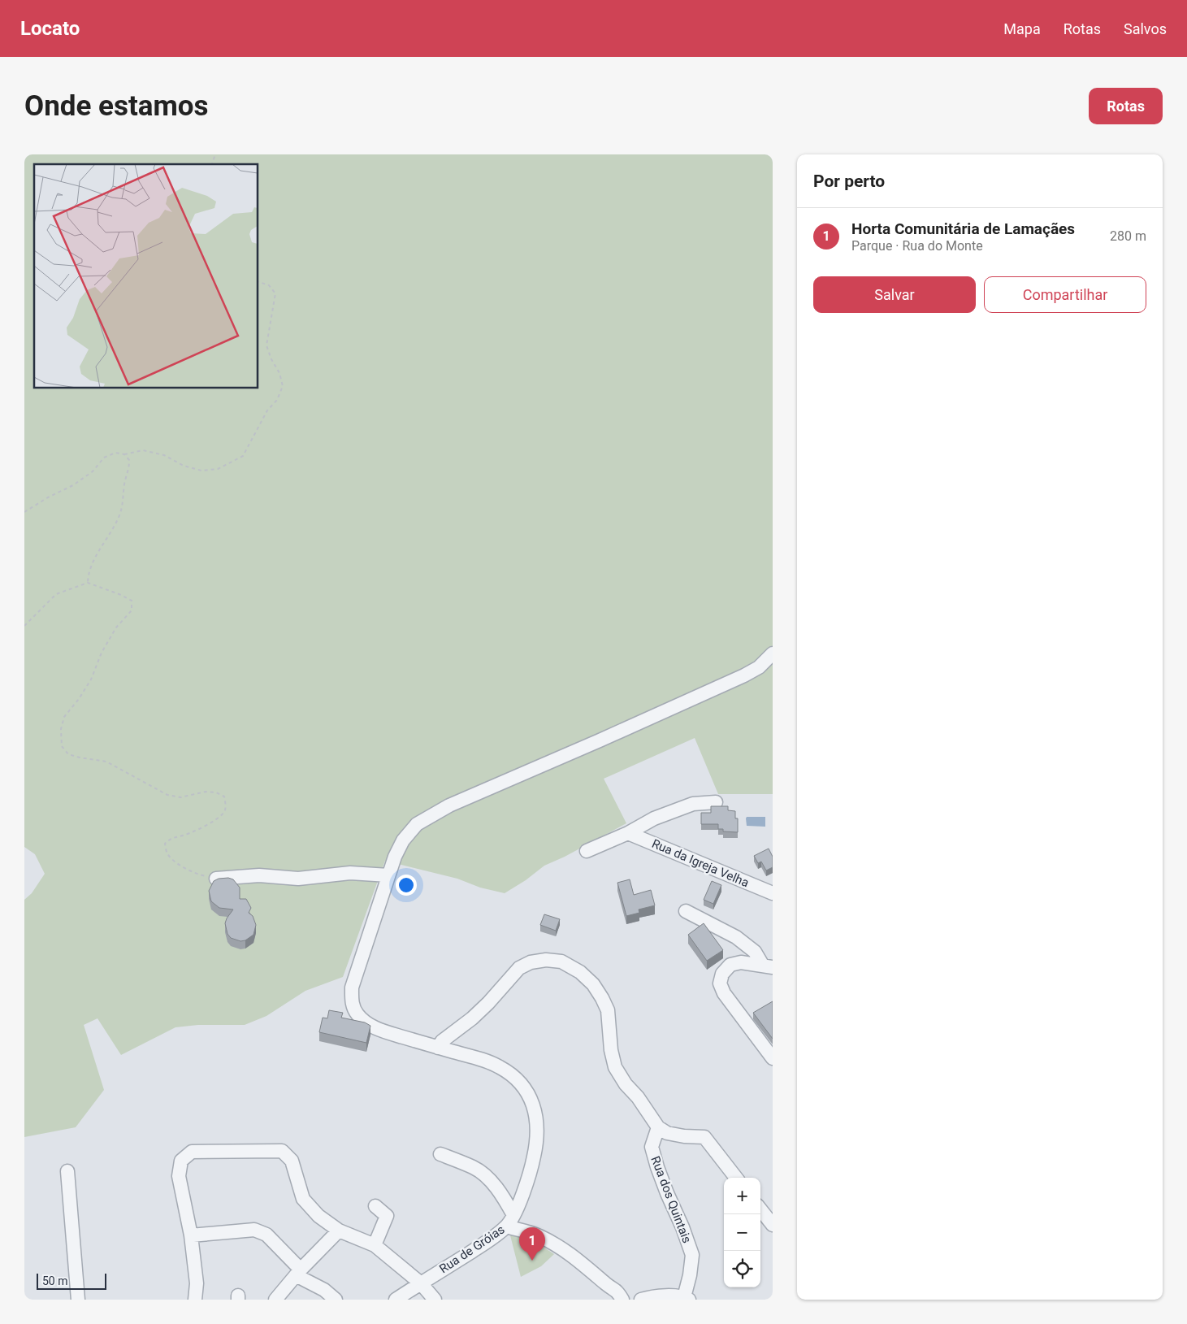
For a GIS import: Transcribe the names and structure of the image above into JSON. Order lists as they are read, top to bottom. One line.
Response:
{"streets":{"street":["Rua da Igreja Velha","Rua dos Quintais","Rua de Gróias"]},"scale_bar":"50 m","page":{"header":"Locato","nav":["Mapa","Rotas","Salvos"],"buttons":["Rotas",["Salvar","Compartilhar"]],"title":"Onde estamos","heading":"Por perto","list":[{"mark":"1","name":"Horta Comunitária de Lamaçães","note":"Parque · Rua do Monte","value":"280 m"}],"map_buttons":["+","−"],"pins":"1","scale":"50 m"}}
